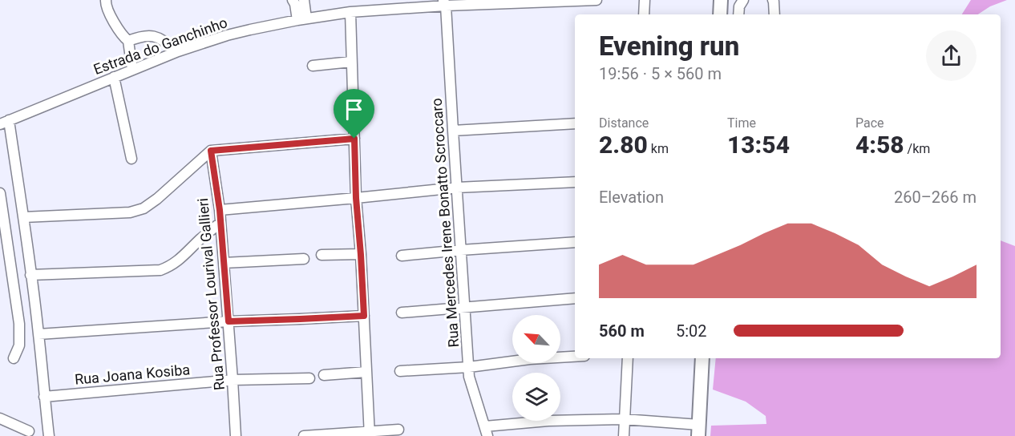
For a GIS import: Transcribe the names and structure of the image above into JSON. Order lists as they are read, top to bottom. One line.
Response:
{"streets":{"street":["Estrada do Ganchinho","Rua Mercedes Irene Bonatto Scroccaro","Rua Professor Lourival Gallieri","Rua Joana Kosiba"]},"crossings":[["Estrada do Ganchinho","Rua Mercedes Irene Bonatto Scroccaro"],["Rua Professor Lourival Gallieri","Rua Joana Kosiba"]],"north":"top left","page":{"heading":["Evening run","19:56 · 5 × 560 m"],"stats":[["Distance","2.80 km"],["Time","13:54"],["Pace","4:58 /km"]],"chart":["Elevation","260–266 m"],"list":[{"name":"560 m","note":"5:02"}]}}
